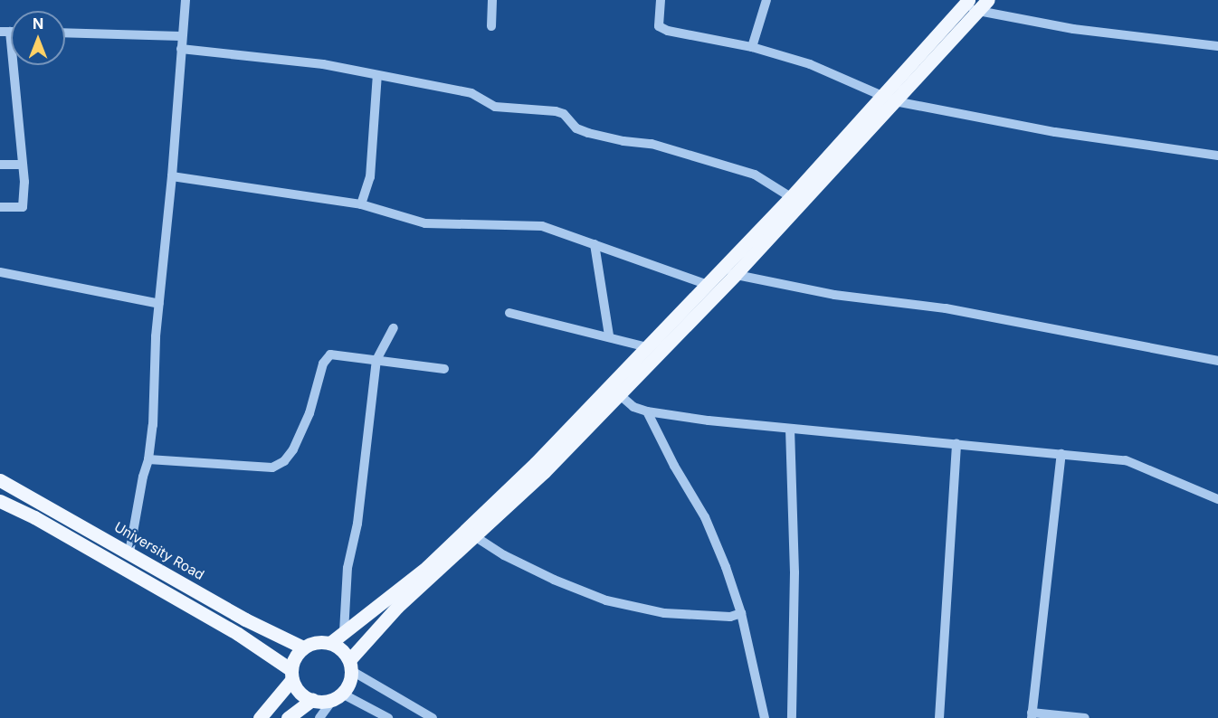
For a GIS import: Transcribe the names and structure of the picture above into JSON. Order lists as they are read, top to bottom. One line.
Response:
{"streets":{"main road":["University Road"]},"north":"top"}
